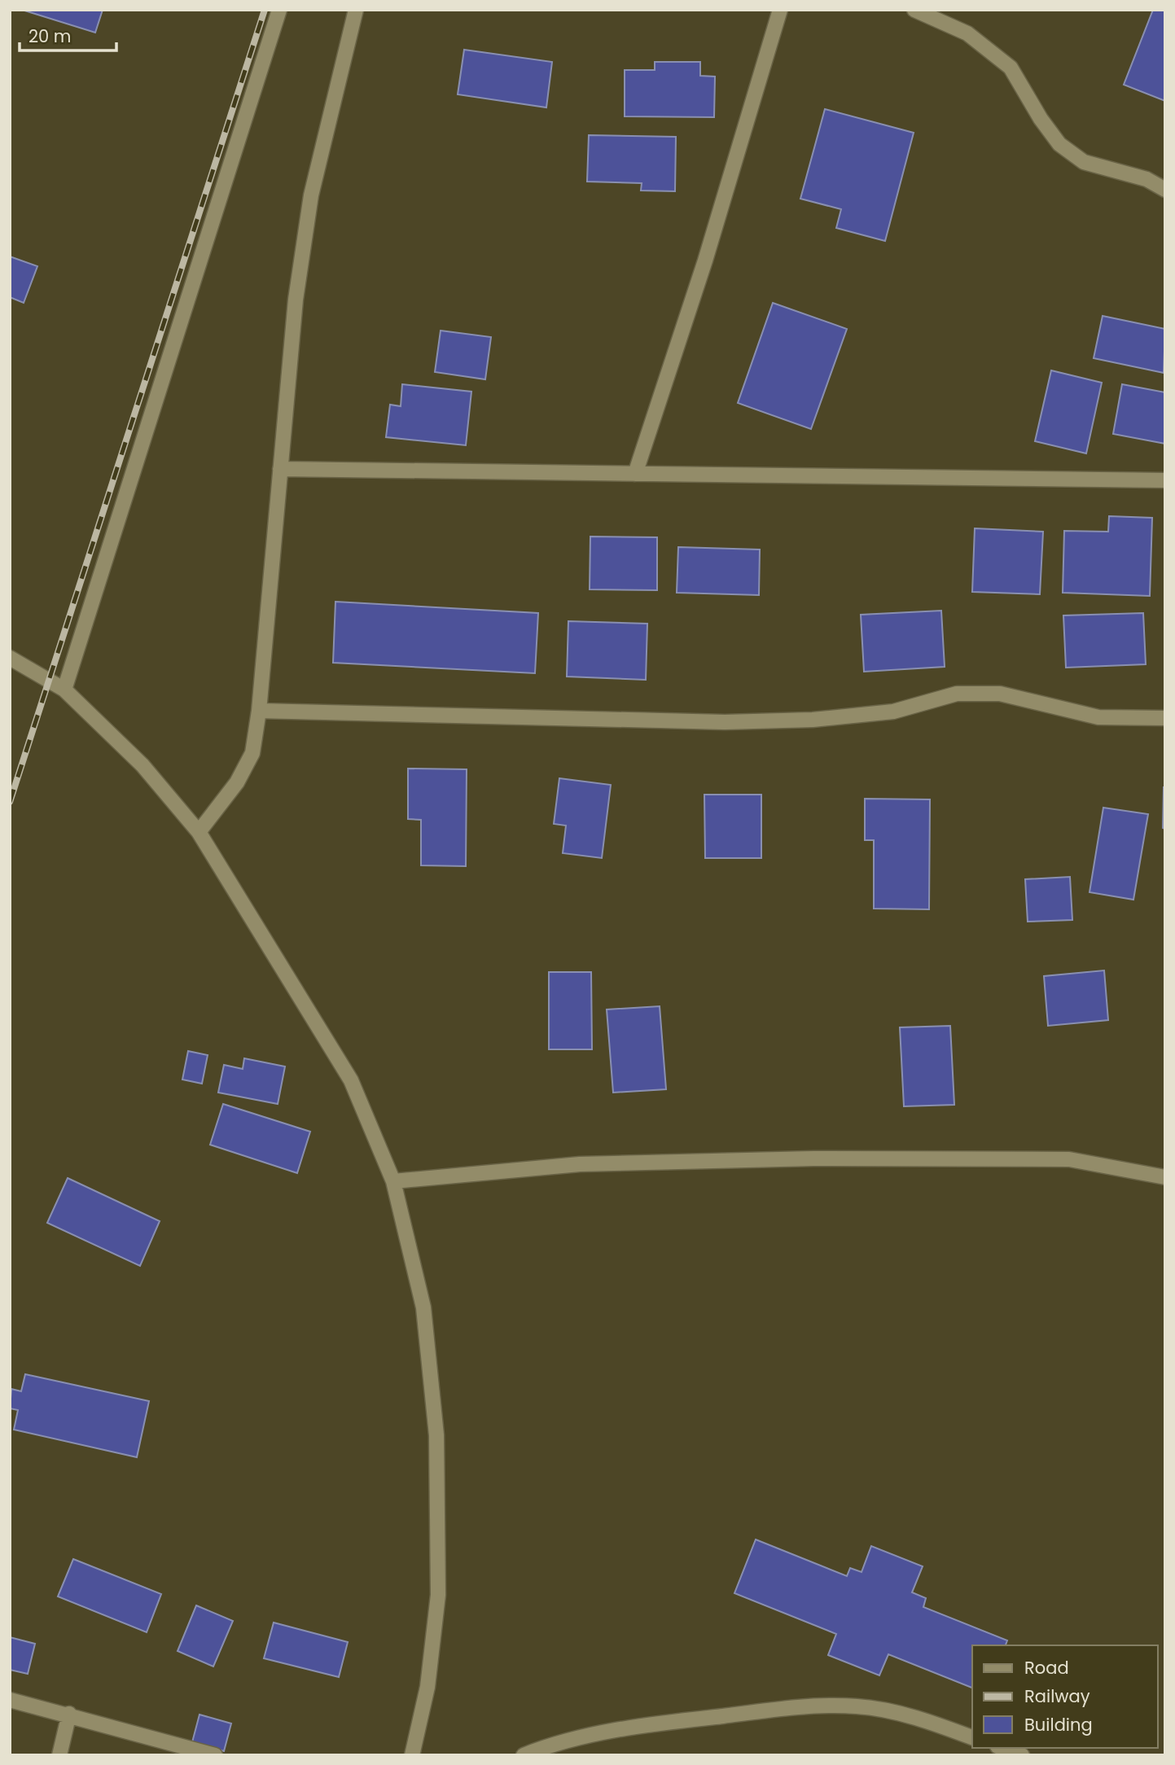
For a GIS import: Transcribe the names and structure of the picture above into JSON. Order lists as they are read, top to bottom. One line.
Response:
{"legend":["Road","Railway","Building"],"scale_bar":"20 m"}
